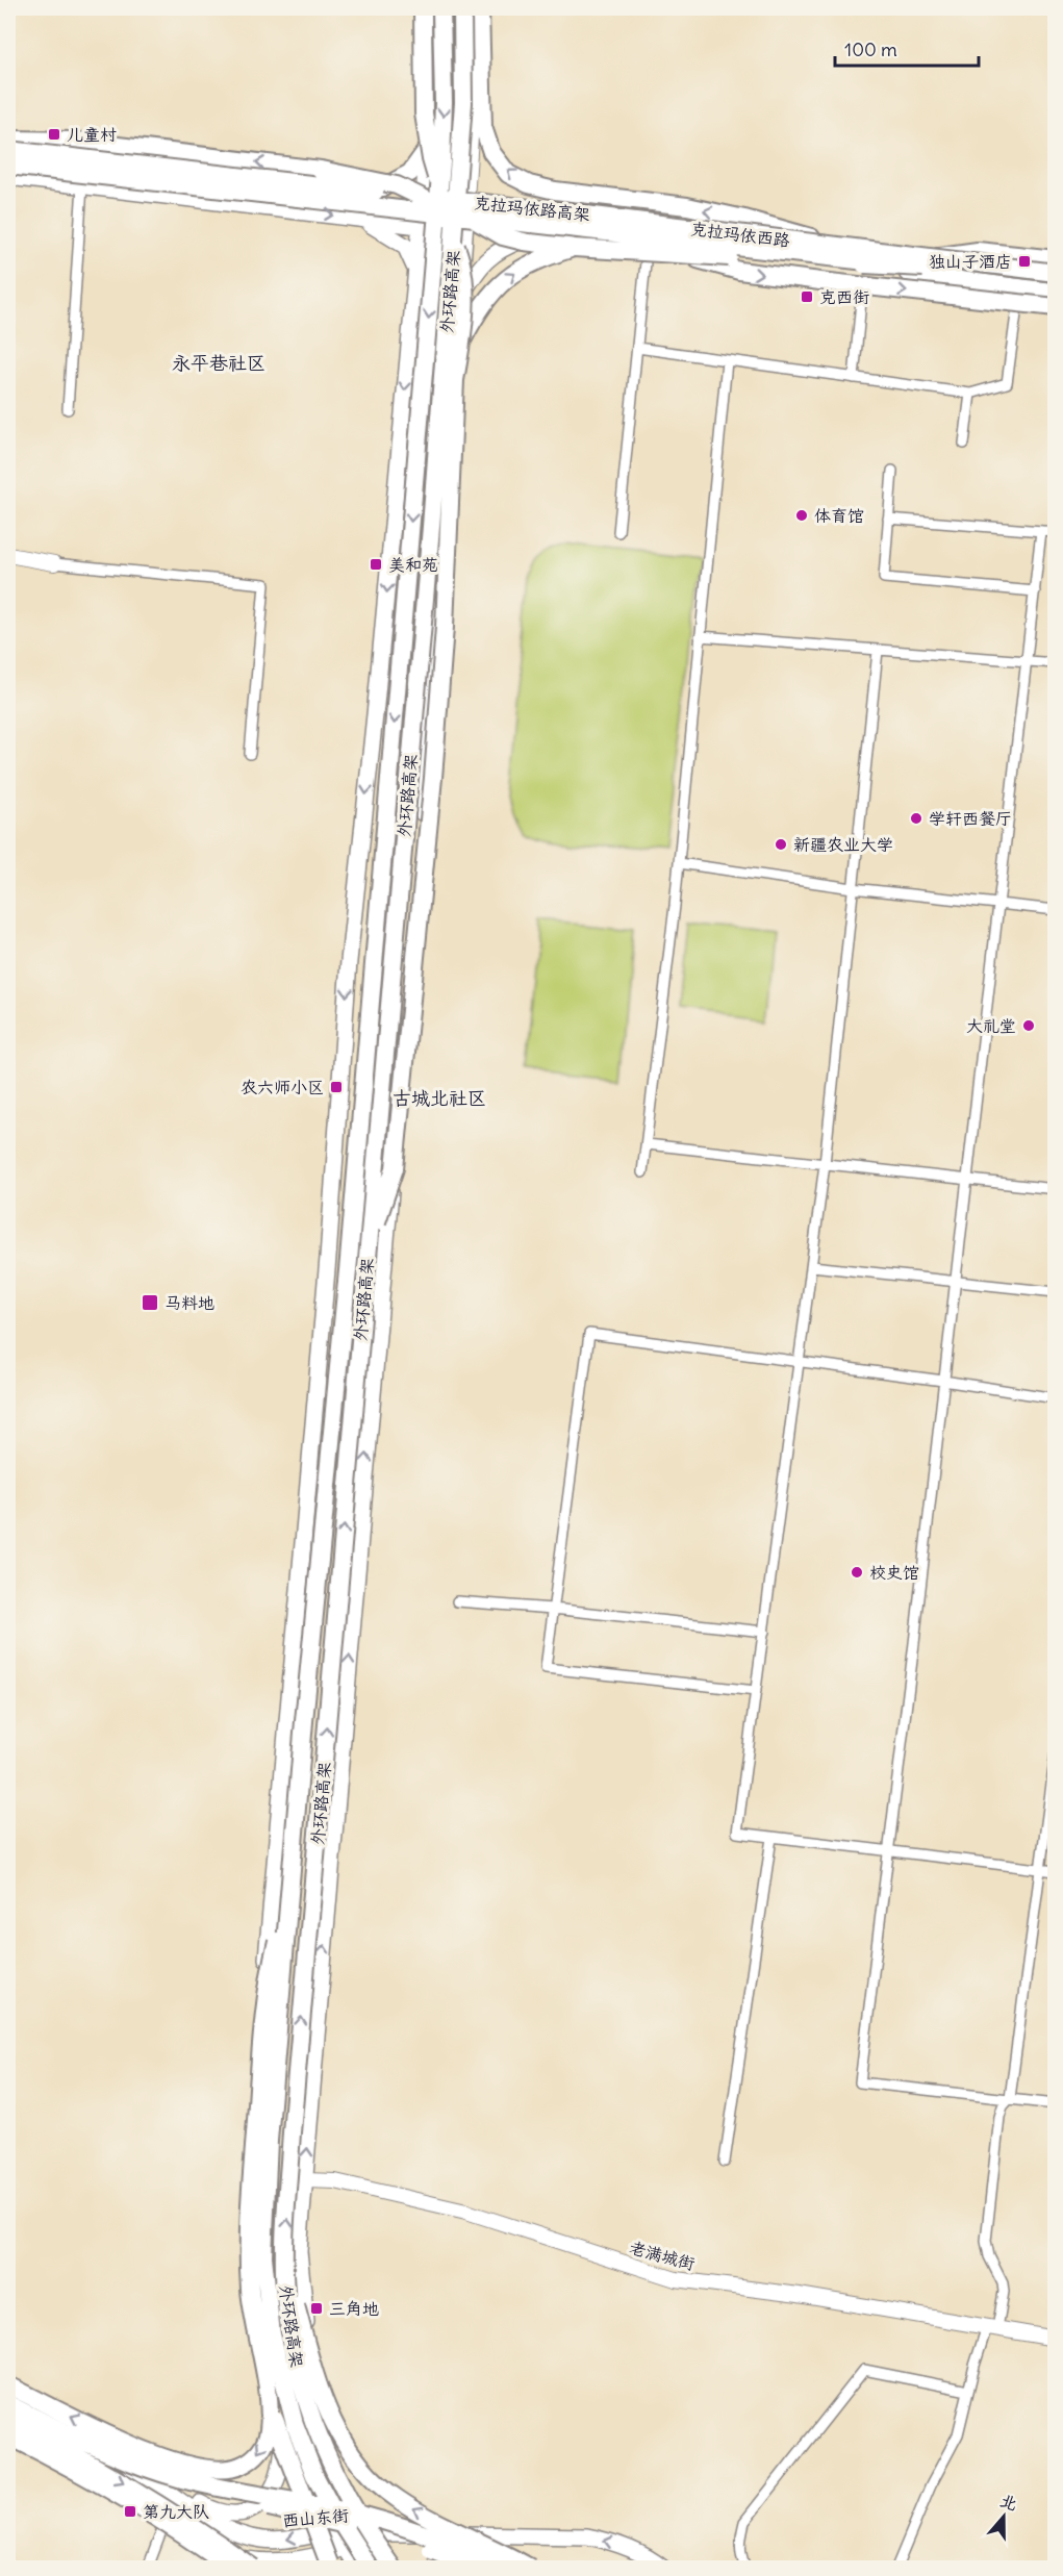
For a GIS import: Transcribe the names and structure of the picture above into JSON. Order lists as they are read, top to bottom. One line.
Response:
{"streets":{"highway":["克拉玛依路高架","外环路高架"],"main road":["克拉玛依西路","西山东街"],"street":["老满城街"]},"crossings":[["克拉玛依路高架","克拉玛依西路"]],"districts":["永平巷社区","古城北社区"],"places":{"transit":["儿童村","独山子酒店","克西街","美和苑","农六师小区","马料地","三角地","第九大队"],"other":["体育馆","学轩西餐厅","新疆农业大学","大礼堂","校史馆"]},"scale_bar":"100 m","north":"top"}
